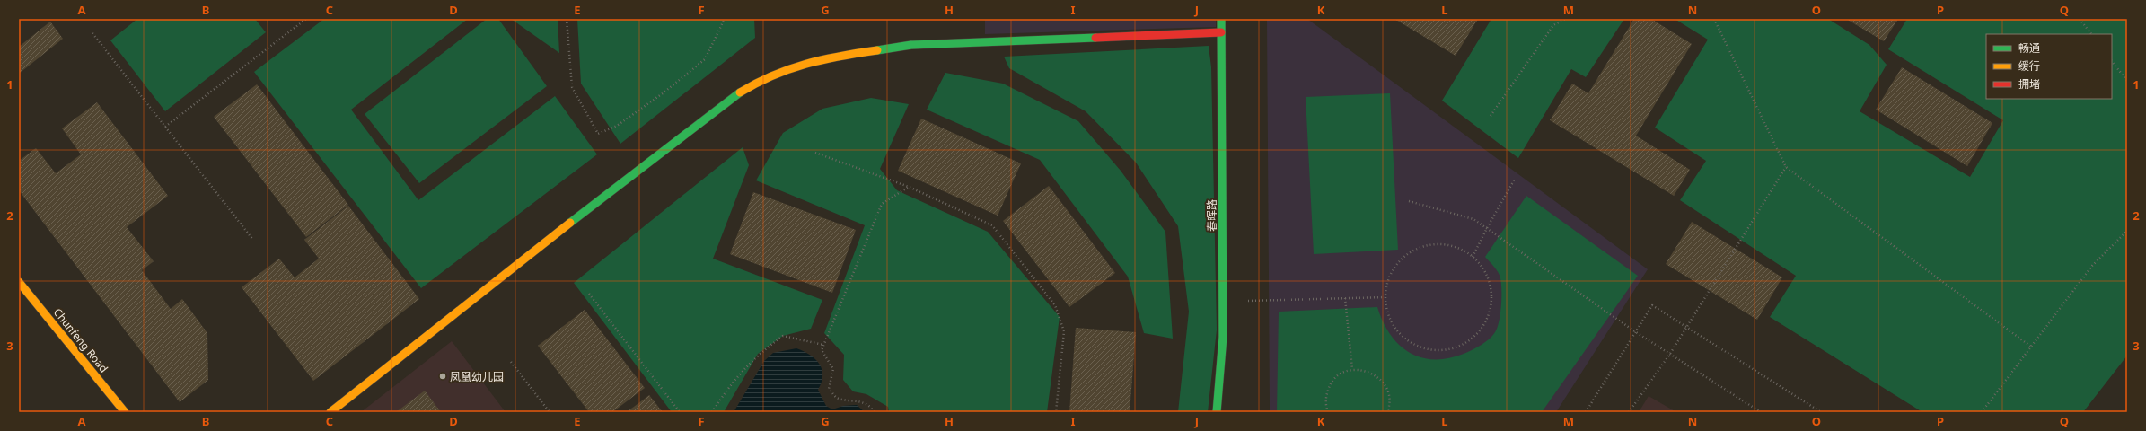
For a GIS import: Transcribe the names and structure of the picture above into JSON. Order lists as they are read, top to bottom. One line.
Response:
{"streets":{"street":["春晖路","Chunfeng Road"]},"places":["凤凰幼儿园"],"legend":["畅通","缓行","拥堵"],"grid":{"columns":["A","B","C","D","E","F","G","H","I","J","K","L","M","N","O","P","Q"],"rows":["1","2","3"]}}
